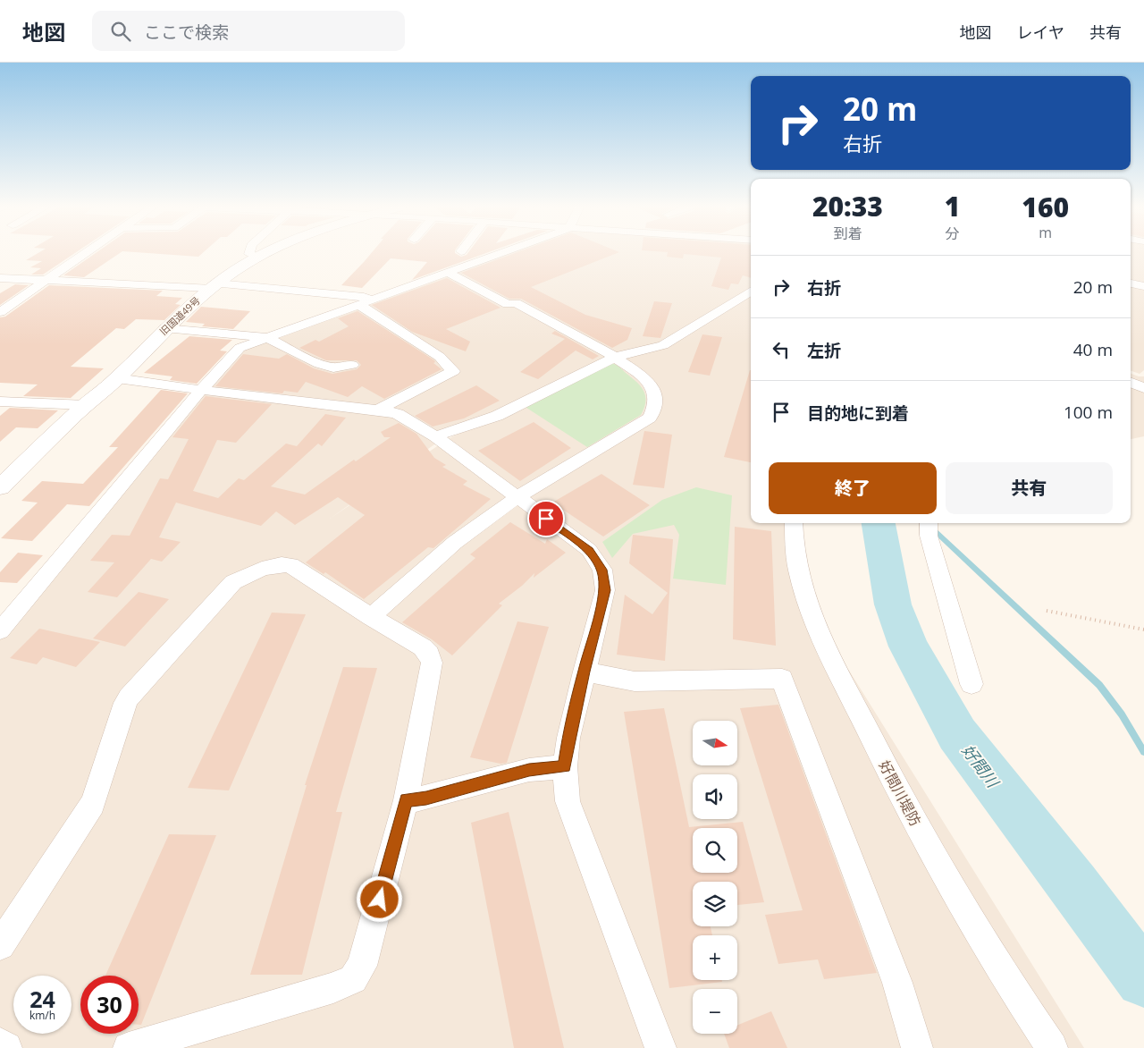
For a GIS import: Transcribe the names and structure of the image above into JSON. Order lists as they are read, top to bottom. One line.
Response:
{"streets":{"street":["旧国道49号","好間川堤防"]},"water":["好間川"],"north":"right","page":{"header":"地図","search":"ここで検索","nav":["地図","レイヤ","共有"],"turn":["20 m","右折"],"eta":["20:33","到着","1","分","160","m"],"list":[{"name":"右折","value":"20 m"},{"name":"左折","value":"40 m"},{"name":"目的地に到着","value":"100 m"}],"buttons":["終了","共有"],"map_buttons":["+","−"],"speed":"24 km/h","limit":"30"}}
